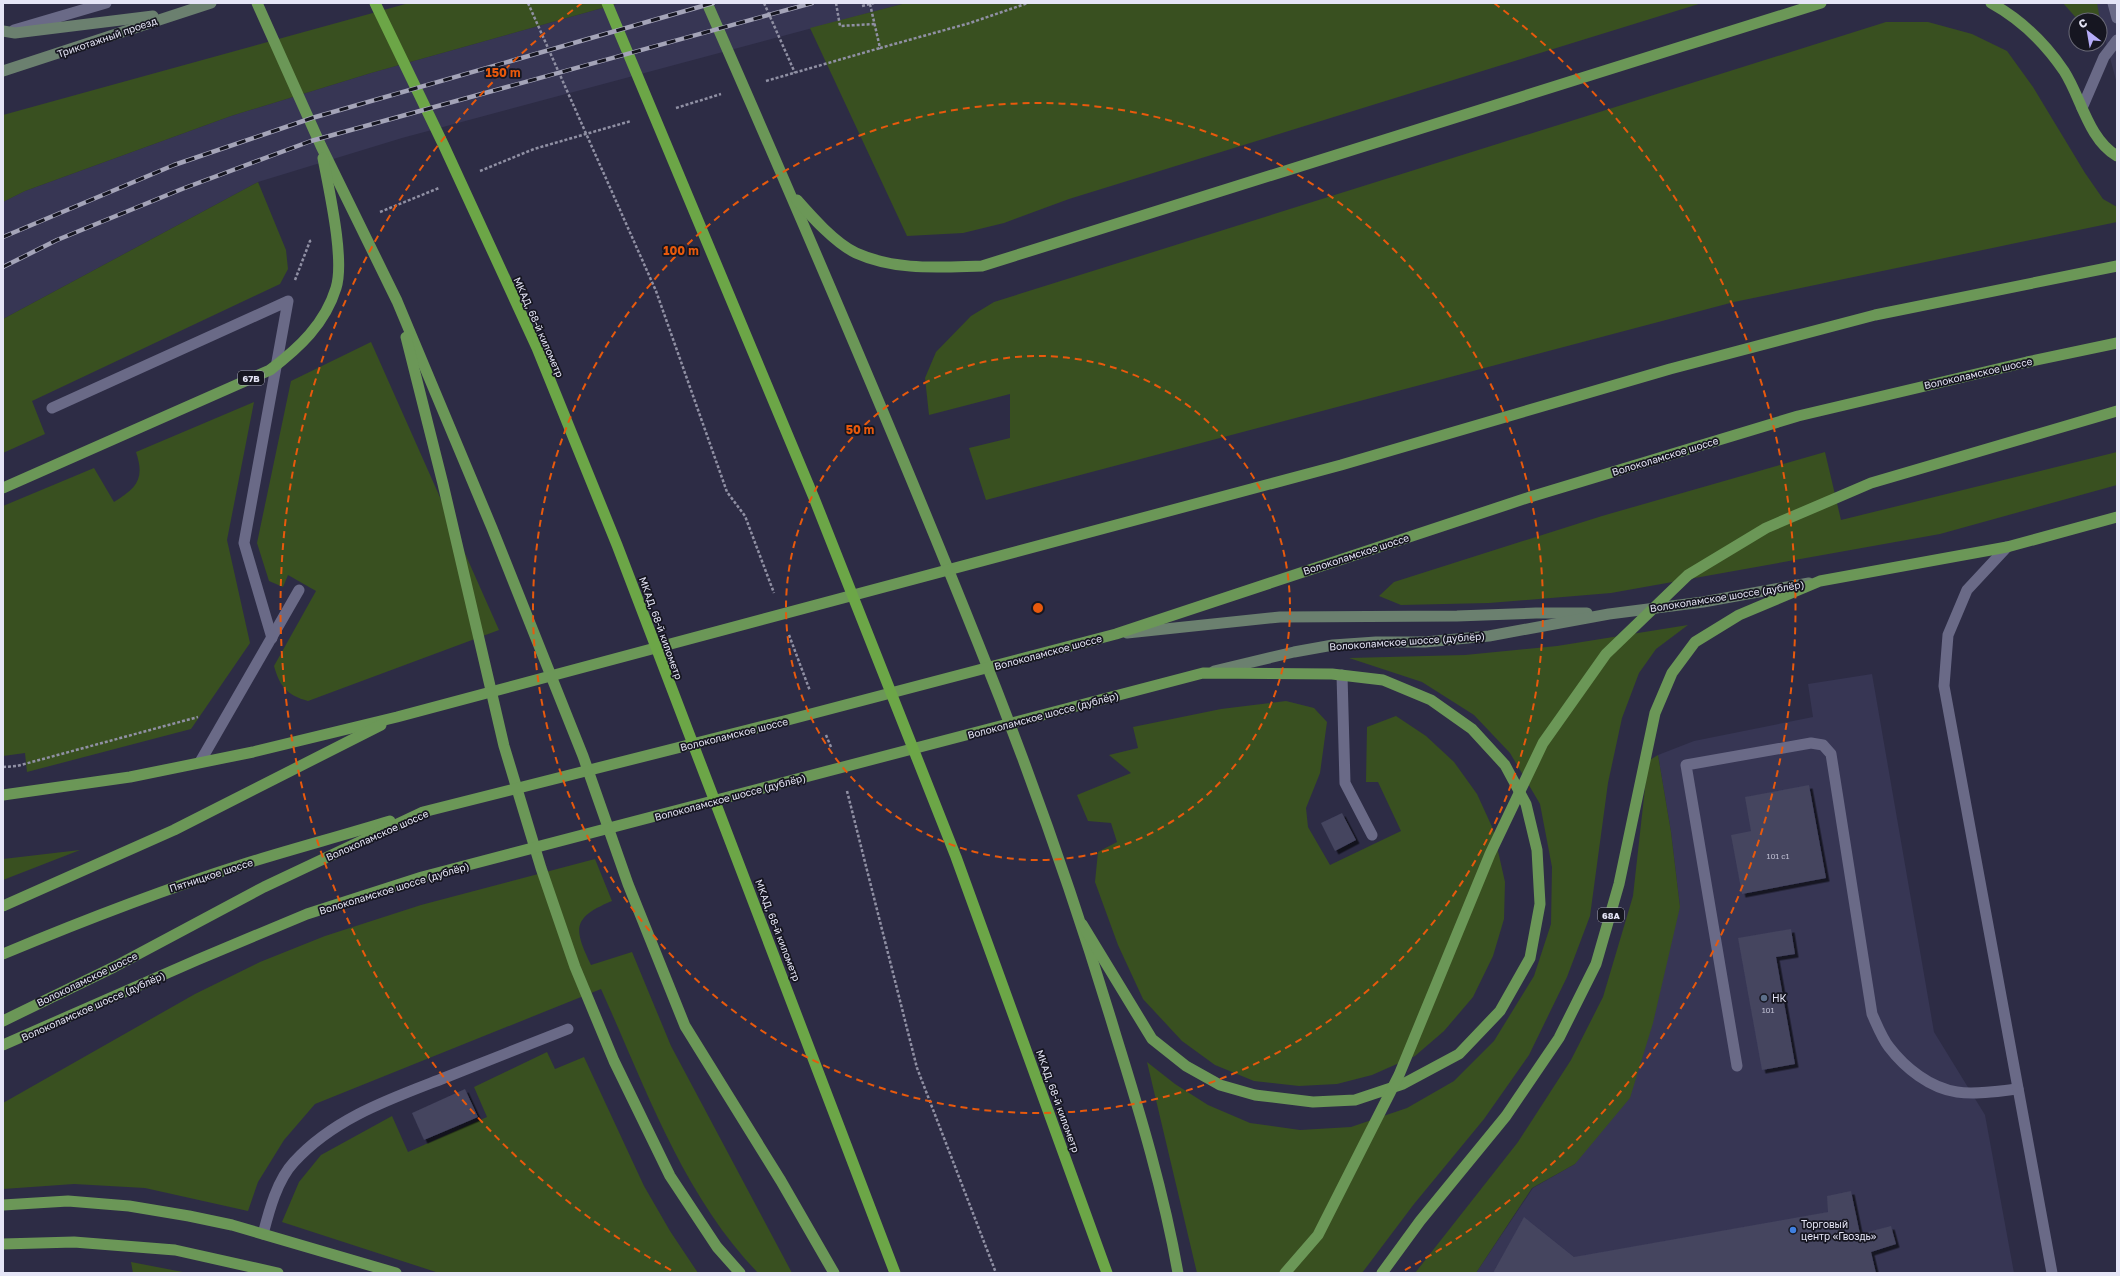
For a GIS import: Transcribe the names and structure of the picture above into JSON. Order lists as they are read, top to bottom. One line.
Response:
{"streets":{"highway":["МКАД, 68-й километр"],"main road":["Трикотажный проезд","Волоколамское шоссе","67B","Волоколамское шоссе (дублёр)","Пятницкое шоссе","68A"]},"crossings":[["Волоколамское шоссе","Пятницкое шоссе"],["Волоколамское шоссе (дублёр)","68A"]],"places":["НК","Торговый центр «Гвоздь»"],"house_numbers":["101 с1","101"],"north":"top left","rings":["150 m","100 m","50 m"]}
